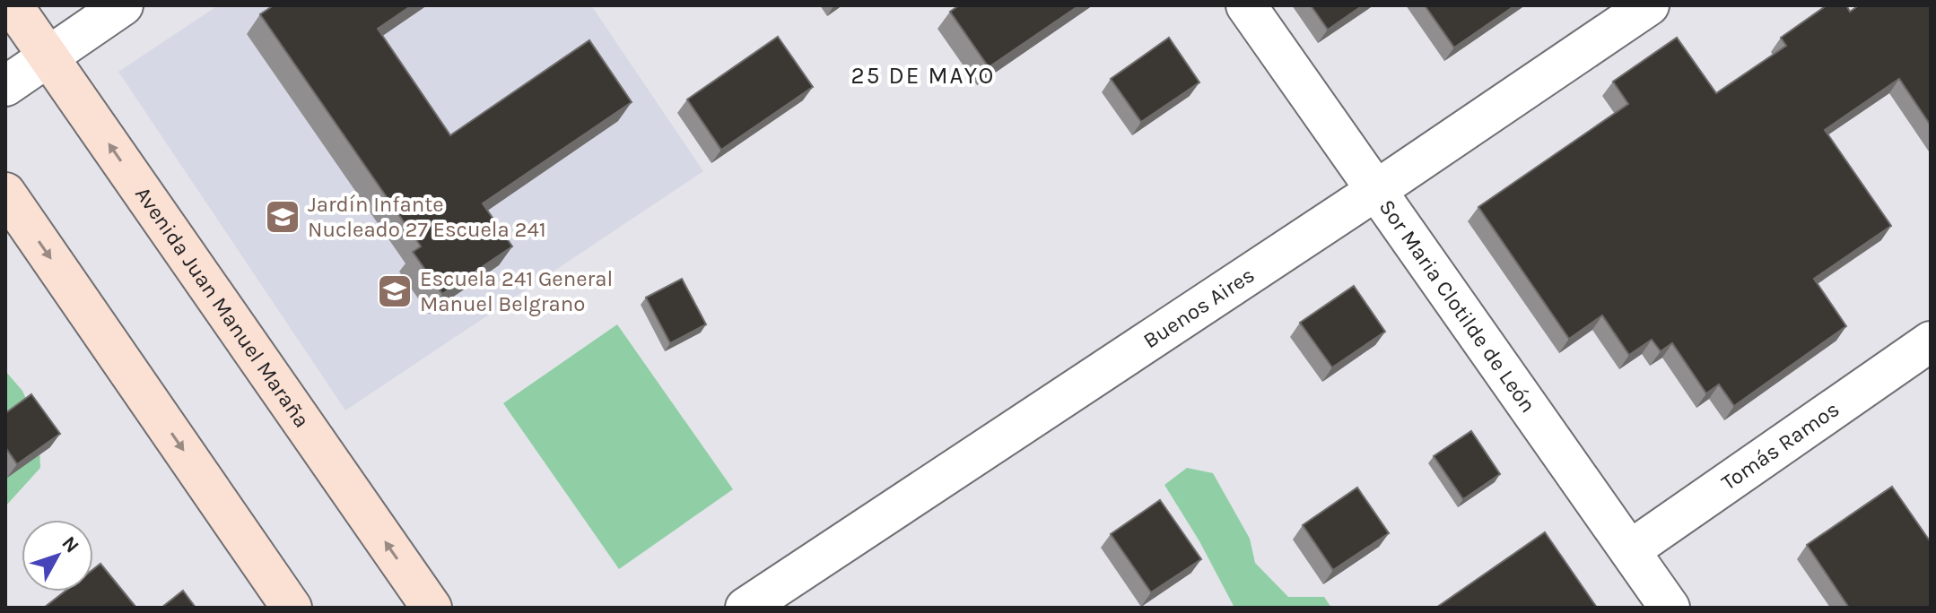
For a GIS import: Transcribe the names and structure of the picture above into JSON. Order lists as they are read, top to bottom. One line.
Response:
{"streets":{"street":["Avenida Juan Manuel Maraña","Sor Maria Clotilde de León","Buenos Aires","Tomás Ramos"]},"crossings":[["Sor Maria Clotilde de León","Buenos Aires"],["Sor Maria Clotilde de León","Tomás Ramos"]],"districts":["25 DE MAYO"],"places":{"school or university":["Jardín Infante Nucleado 27 Escuela 241","Escuela 241 General Manuel Belgrano"]},"north":"top right"}
